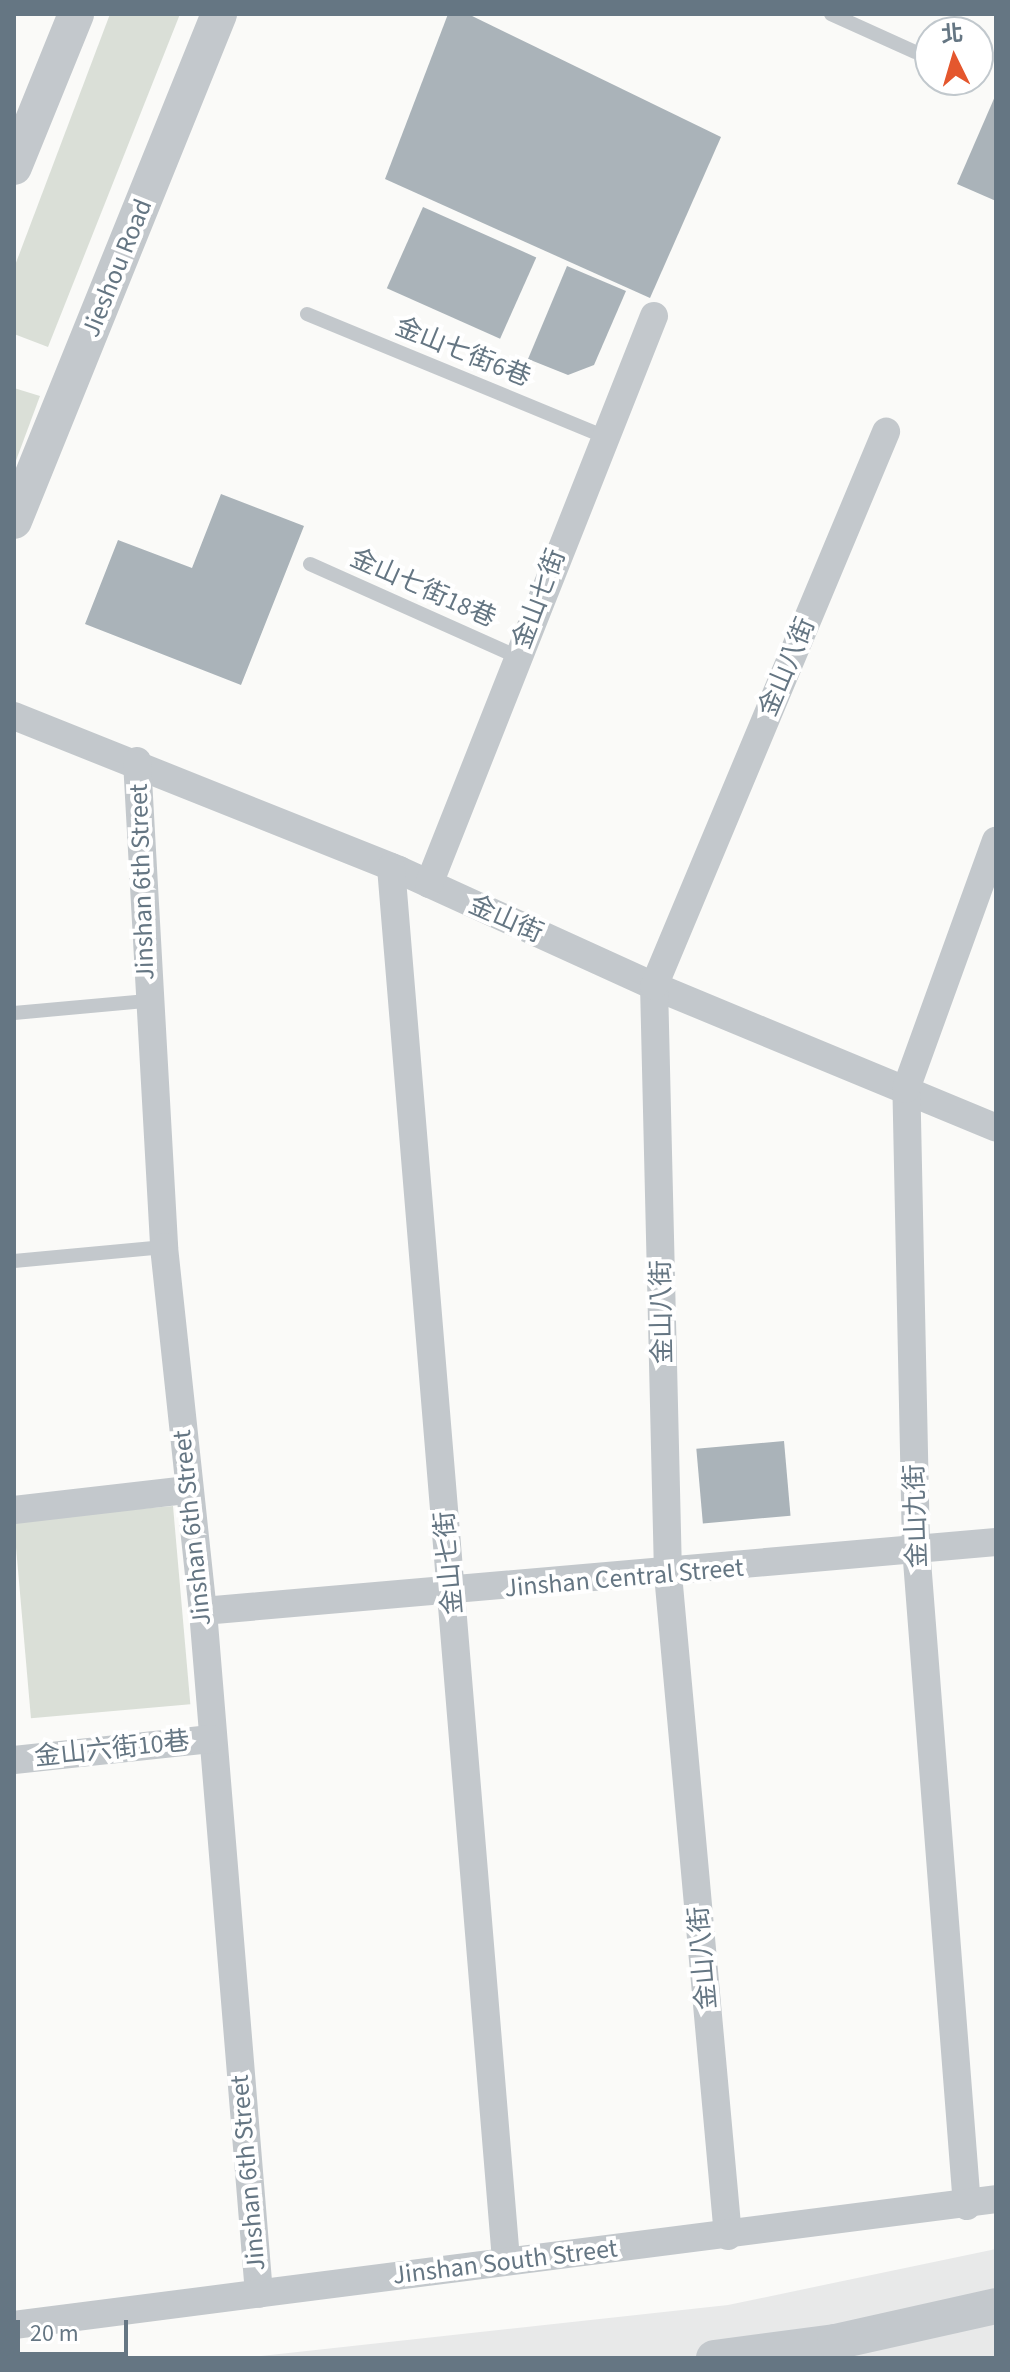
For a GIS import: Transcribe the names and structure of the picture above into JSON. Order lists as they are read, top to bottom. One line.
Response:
{"streets":{"street":["Jieshou Road","金山七街","金山八街","Jinshan 6th Street","金山街","金山九街","Jinshan Central Street","金山六街10巷","Jinshan South Street"],"lane":["金山七街6巷","金山七街18巷"]},"crossings":[["金山七街6巷","金山七街"],["金山七街18巷","金山七街"],["金山七街","金山街"],["金山七街","Jinshan Central Street"],["金山七街","Jinshan South Street"],["金山八街","金山街"],["金山八街","Jinshan Central Street"],["金山八街","Jinshan South Street"],["Jinshan 6th Street","金山街"],["Jinshan 6th Street","Jinshan Central Street"],["Jinshan 6th Street","金山六街10巷"],["Jinshan 6th Street","Jinshan South Street"],["金山街","金山九街"],["金山九街","Jinshan Central Street"],["金山九街","Jinshan South Street"]],"scale_bar":"20 m","north":"top"}
